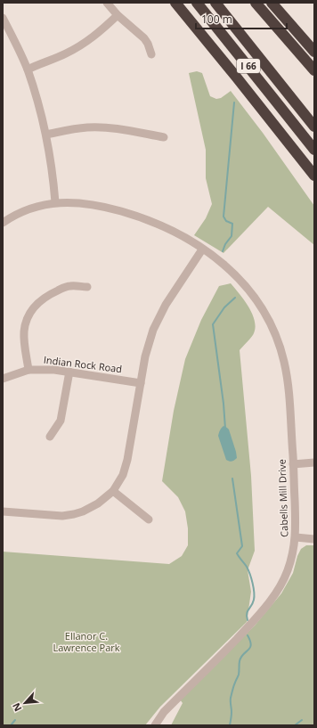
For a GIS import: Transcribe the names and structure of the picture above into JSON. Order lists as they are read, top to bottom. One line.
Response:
{"streets":{"highway":["I 66"],"street":["Indian Rock Road","Cabells Mill Drive"]},"parks":["Ellanor C. Lawrence Park"],"scale_bar":"100 m","north":"bottom left"}
